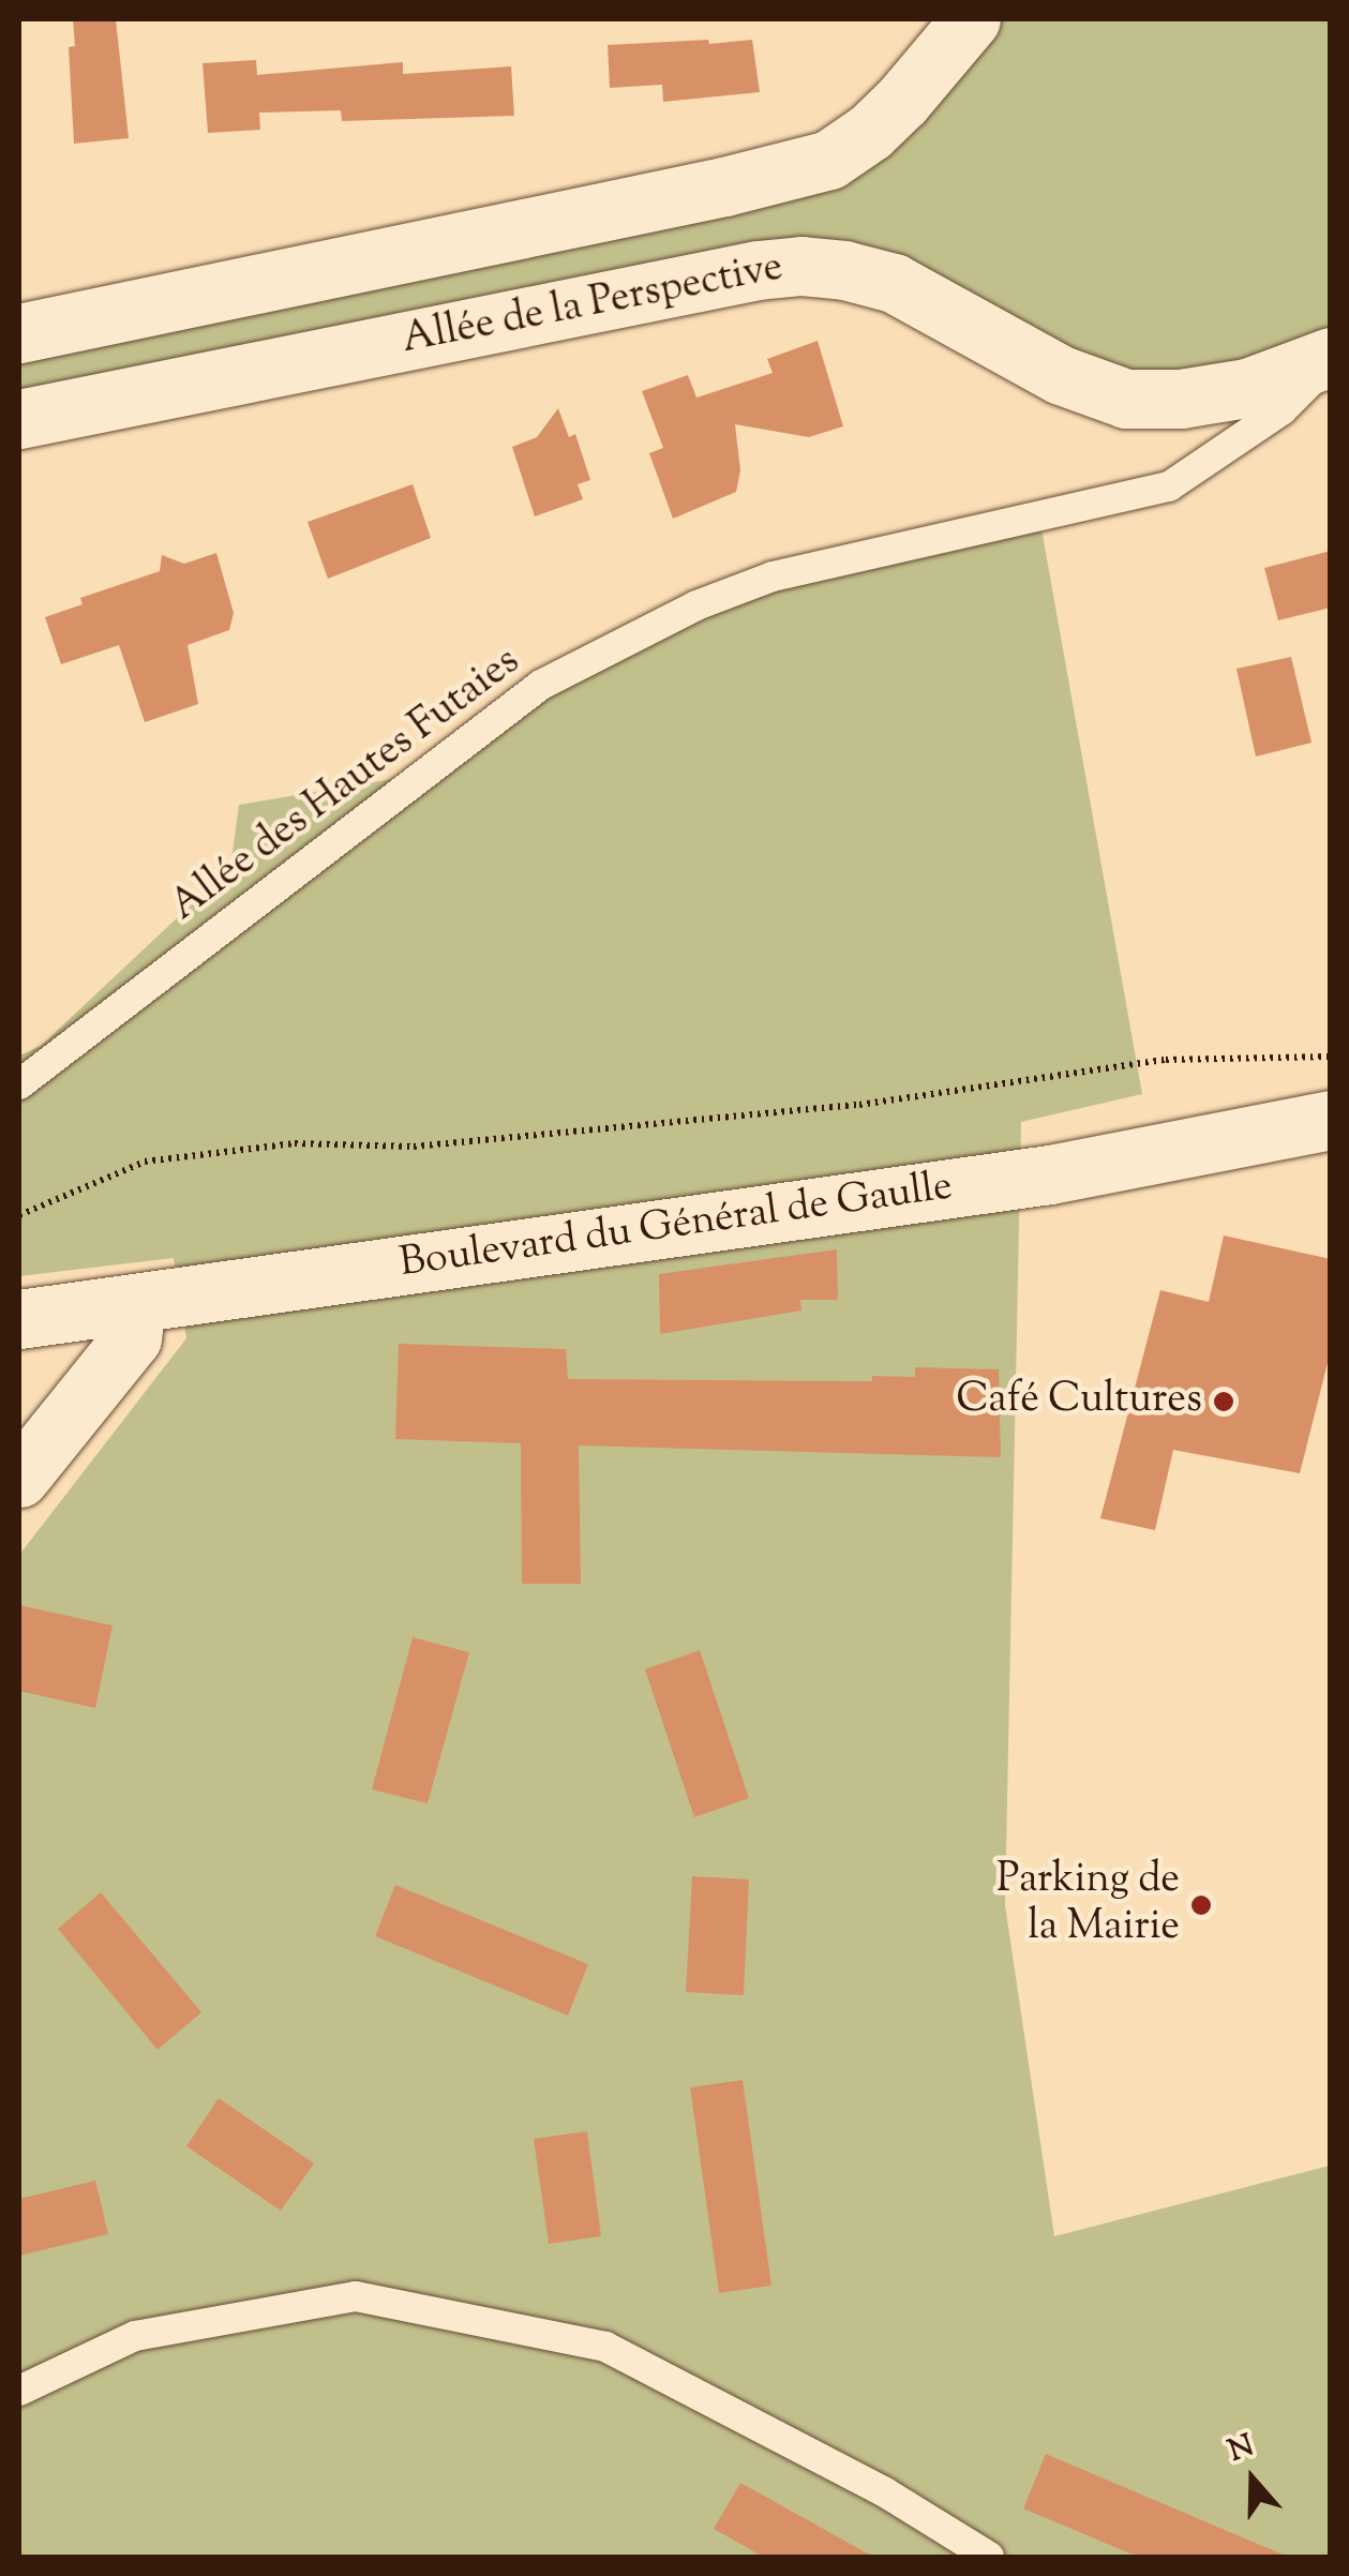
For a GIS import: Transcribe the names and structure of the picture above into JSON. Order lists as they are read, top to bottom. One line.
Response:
{"streets":{"street":["Allée de la Perspective","Boulevard du Général de Gaulle"],"lane":["Allée des Hautes Futaies"]},"crossings":[["Allée de la Perspective","Allée des Hautes Futaies"]],"places":["Café Cultures","Parking de la Mairie"],"north":"top"}
